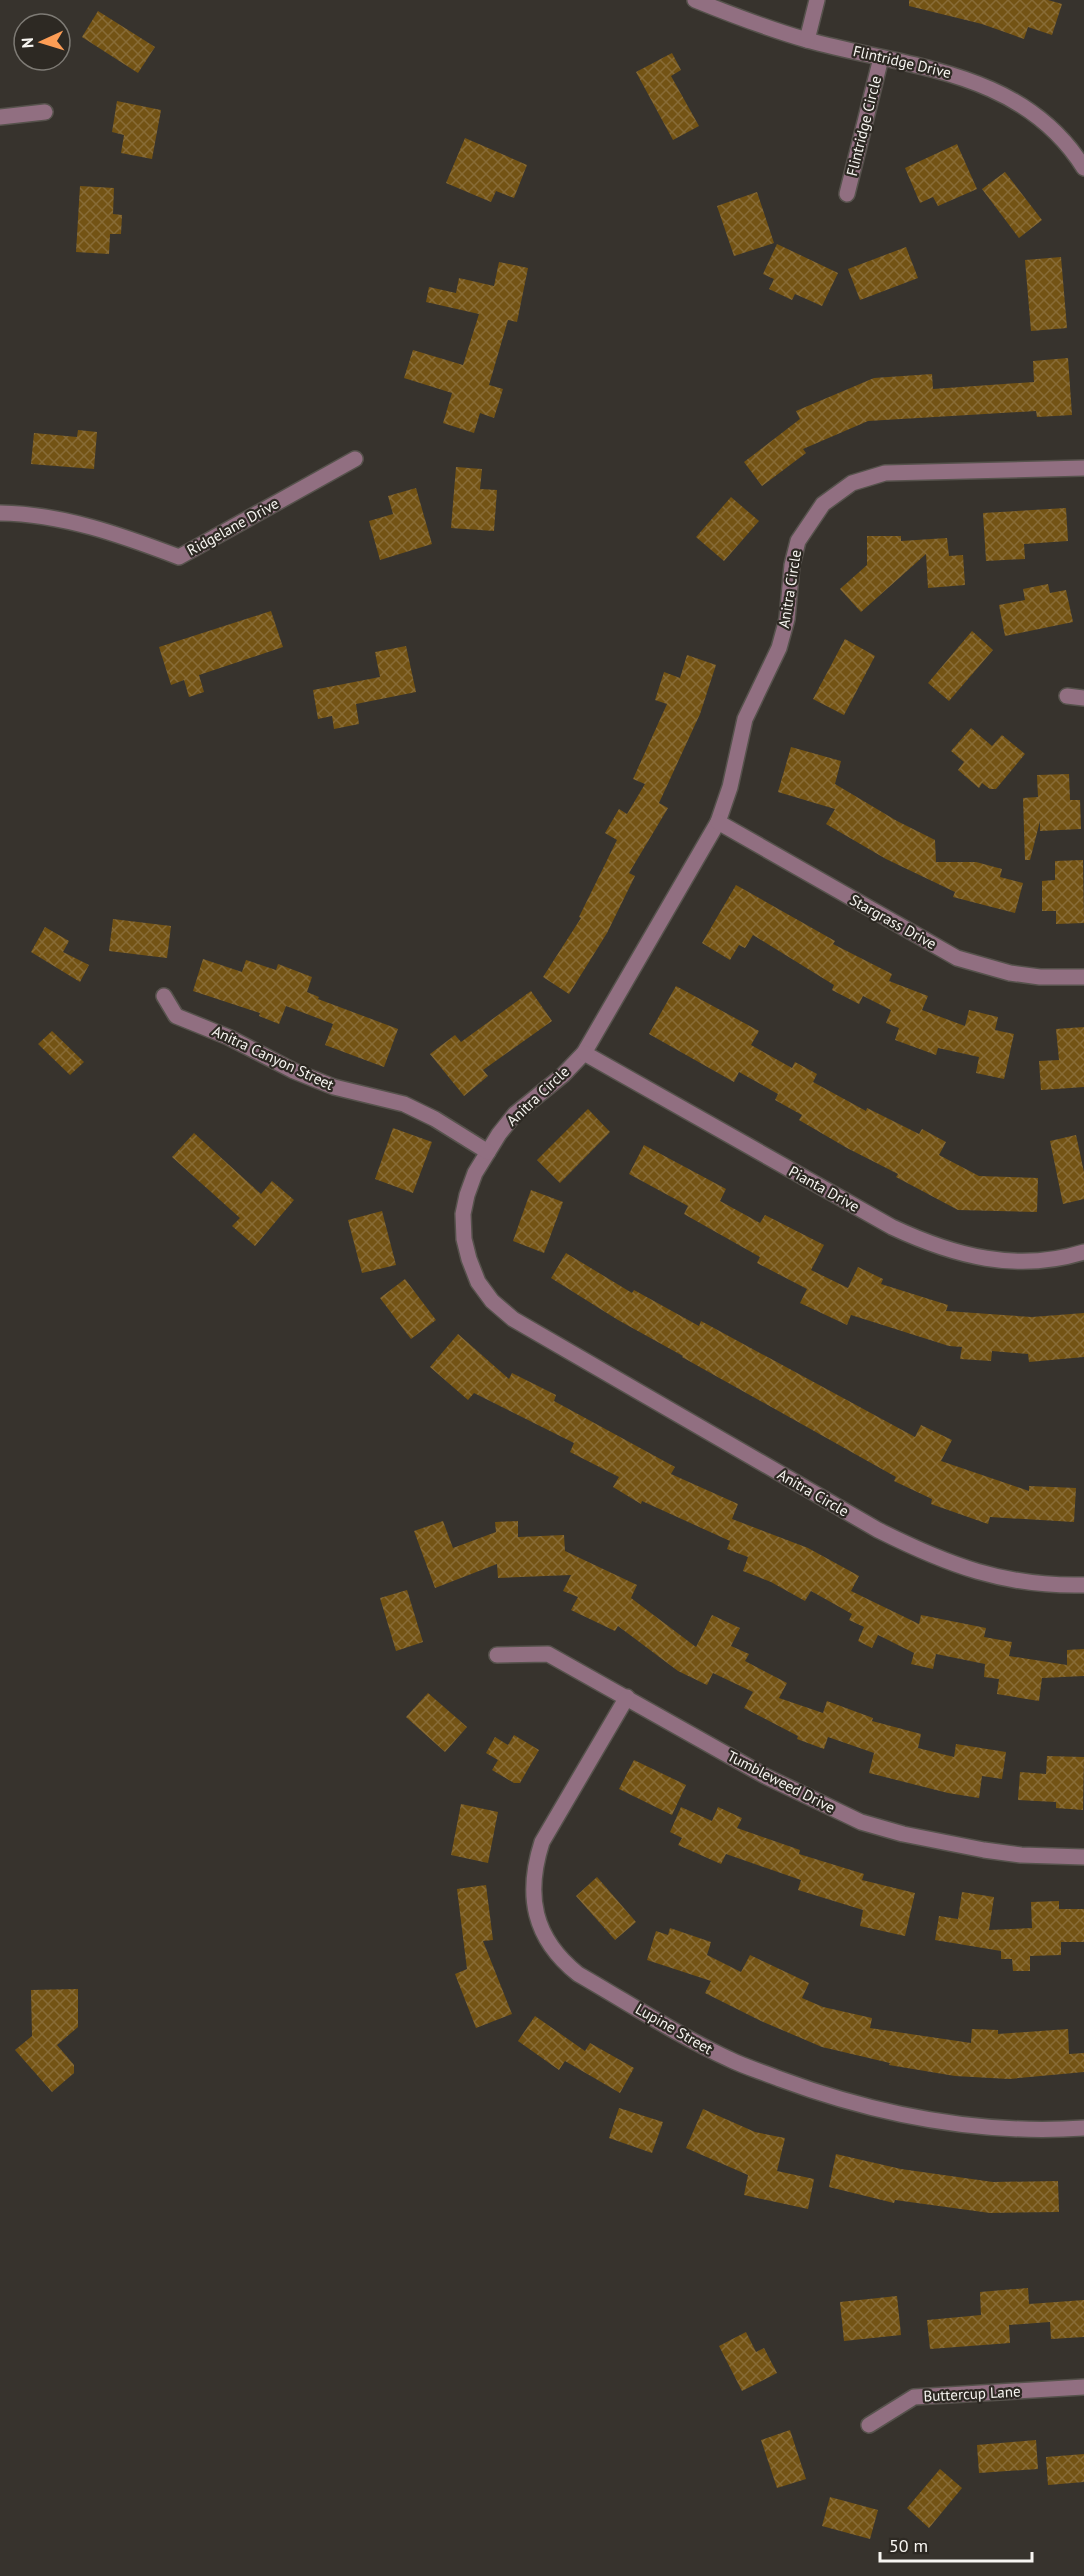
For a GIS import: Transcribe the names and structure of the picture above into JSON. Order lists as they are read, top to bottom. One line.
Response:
{"streets":{"street":["Flintridge Drive","Flintridge Circle","Ridgelane Drive","Anitra Circle","Stargrass Drive","Anitra Canyon Street","Pianta Drive","Tumbleweed Drive","Lupine Street","Buttercup Lane"]},"crossings":[["Flintridge Drive","Flintridge Circle"],["Anitra Circle","Stargrass Drive"],["Anitra Circle","Anitra Canyon Street"],["Anitra Circle","Pianta Drive"],["Tumbleweed Drive","Lupine Street"]],"scale_bar":"50 m","north":"left"}
